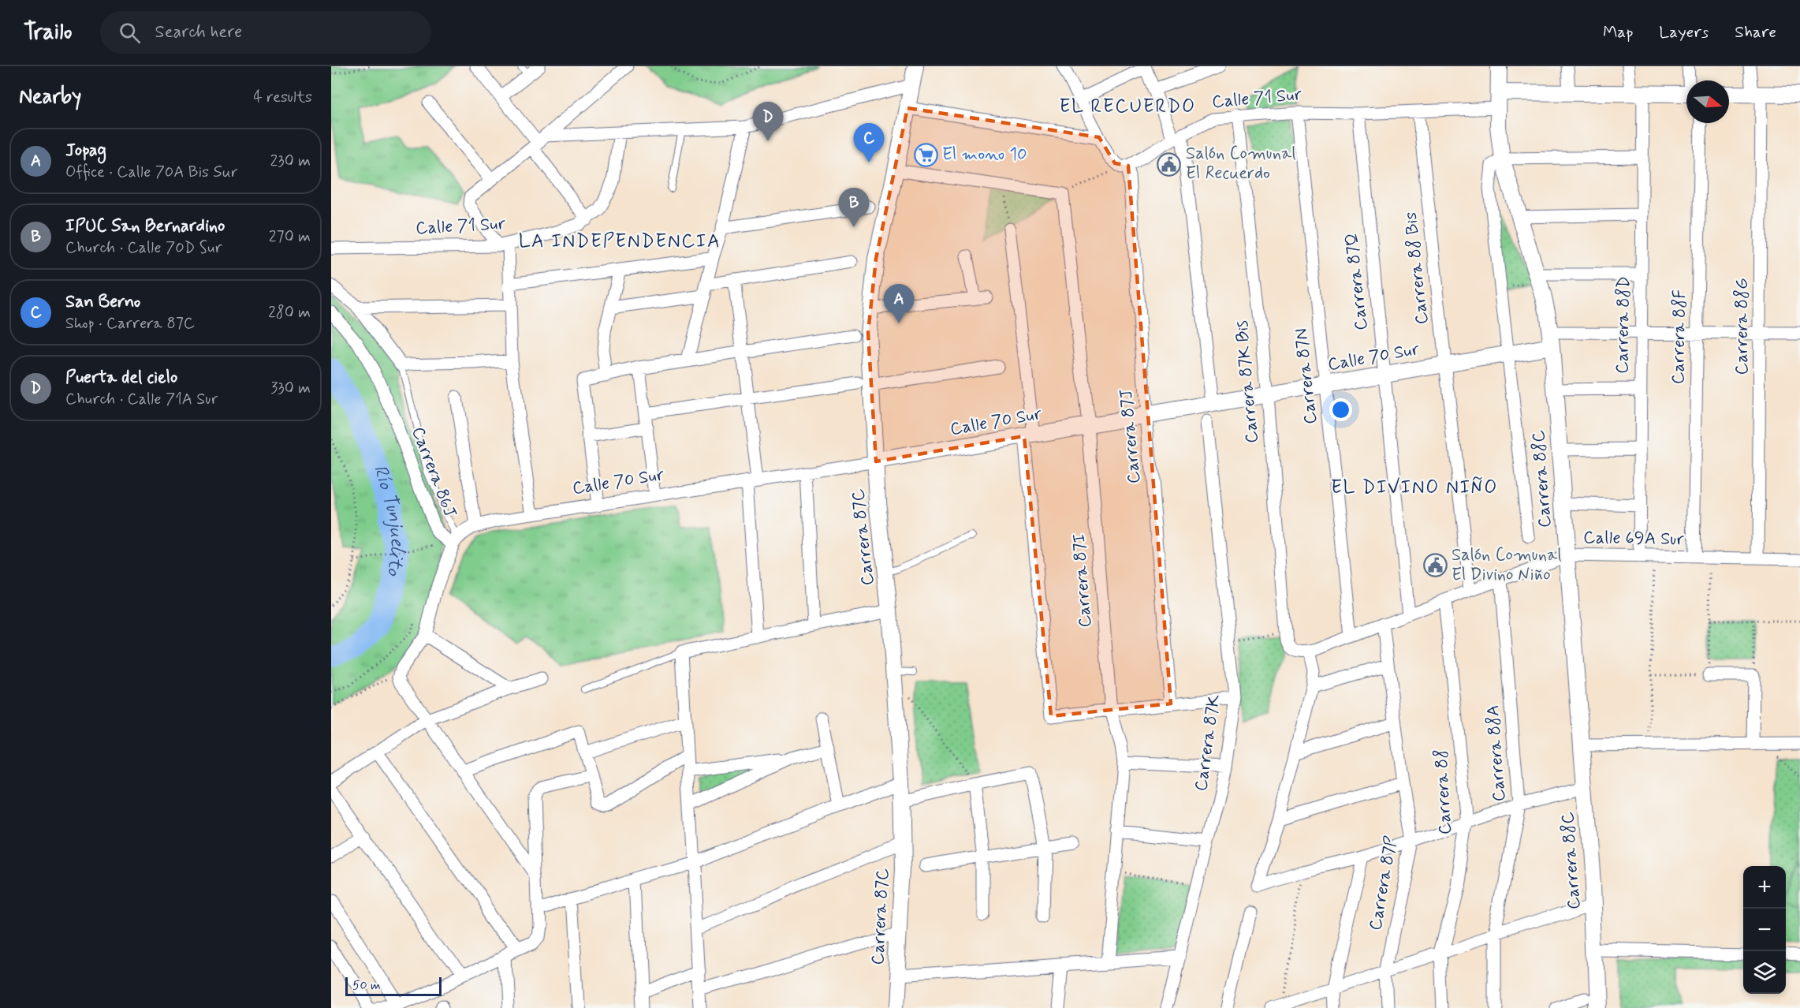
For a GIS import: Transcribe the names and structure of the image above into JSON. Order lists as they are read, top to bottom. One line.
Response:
{"streets":{"street":["Calle 71 Sur","Carrera 88 Bis","Carrera 87Q","Carrera 88D","Carrera 88G","Carrera 88F","Calle 70 Sur","Carrera 87N","Carrera 87K Bis","Carrera 87J","Carrera 86J","Carrera 88C","Carrera 87C","Calle 69A Sur","Carrera 87I","Carrera 87K","Carrera 88A","Carrera 88","Carrera 87P"]},"crossings":[["Calle 71 Sur","Carrera 88 Bis"],["Calle 71 Sur","Carrera 87Q"],["Calle 71 Sur","Carrera 88D"],["Calle 71 Sur","Carrera 87N"],["Calle 71 Sur","Carrera 87K Bis"],["Calle 71 Sur","Carrera 87J"],["Calle 71 Sur","Carrera 88C"],["Carrera 88 Bis","Calle 70 Sur"],["Carrera 88 Bis","Calle 69A Sur"],["Carrera 87Q","Calle 70 Sur"],["Carrera 87Q","Calle 69A Sur"],["Carrera 88D","Calle 70 Sur"],["Carrera 88D","Calle 69A Sur"],["Carrera 88G","Calle 70 Sur"],["Carrera 88G","Calle 69A Sur"],["Carrera 88F","Calle 70 Sur"],["Carrera 88F","Calle 69A Sur"],["Calle 70 Sur","Carrera 87N"],["Calle 70 Sur","Carrera 87K Bis"],["Calle 70 Sur","Carrera 87J"],["Calle 70 Sur","Carrera 86J"],["Calle 70 Sur","Carrera 88C"],["Calle 70 Sur","Carrera 87C"],["Calle 70 Sur","Carrera 87I"],["Carrera 87N","Calle 69A Sur"],["Carrera 87K Bis","Calle 69A Sur"],["Carrera 88C","Calle 69A Sur"],["Calle 69A Sur","Carrera 88A"],["Calle 69A Sur","Carrera 88"],["Calle 69A Sur","Carrera 87P"]],"districts":["EL RECUERDO","LA INDEPENDENCIA","EL DIVINO NIÑO"],"water":["Río Tunjuelito"],"places":{"supermarket":["El mono 10"],"public building":["Salón Comunal El Recuerdo","Salón Comunal El Divino Niño"]},"scale_bar":"50 m","north":"right","page":{"header":"Trailo","search":"Search here","nav":["Map","Layers","Share"],"heading":["Nearby","4 results"],"pins":["D","C","B","A"],"list":[{"mark":"A","name":"Jopag","note":"Office · Calle 70A Bis Sur","value":"230 m"},{"mark":"B","name":"IPUC San Bernardino","note":"Church · Calle 70D Sur","value":"270 m"},{"mark":"C","name":"San Berno","note":"Shop · Carrera 87C","value":"280 m"},{"mark":"D","name":"Puerta del cielo","note":"Church · Calle 71A Sur","value":"330 m"}],"map_buttons":["+","−"],"scale":"50 m"}}
